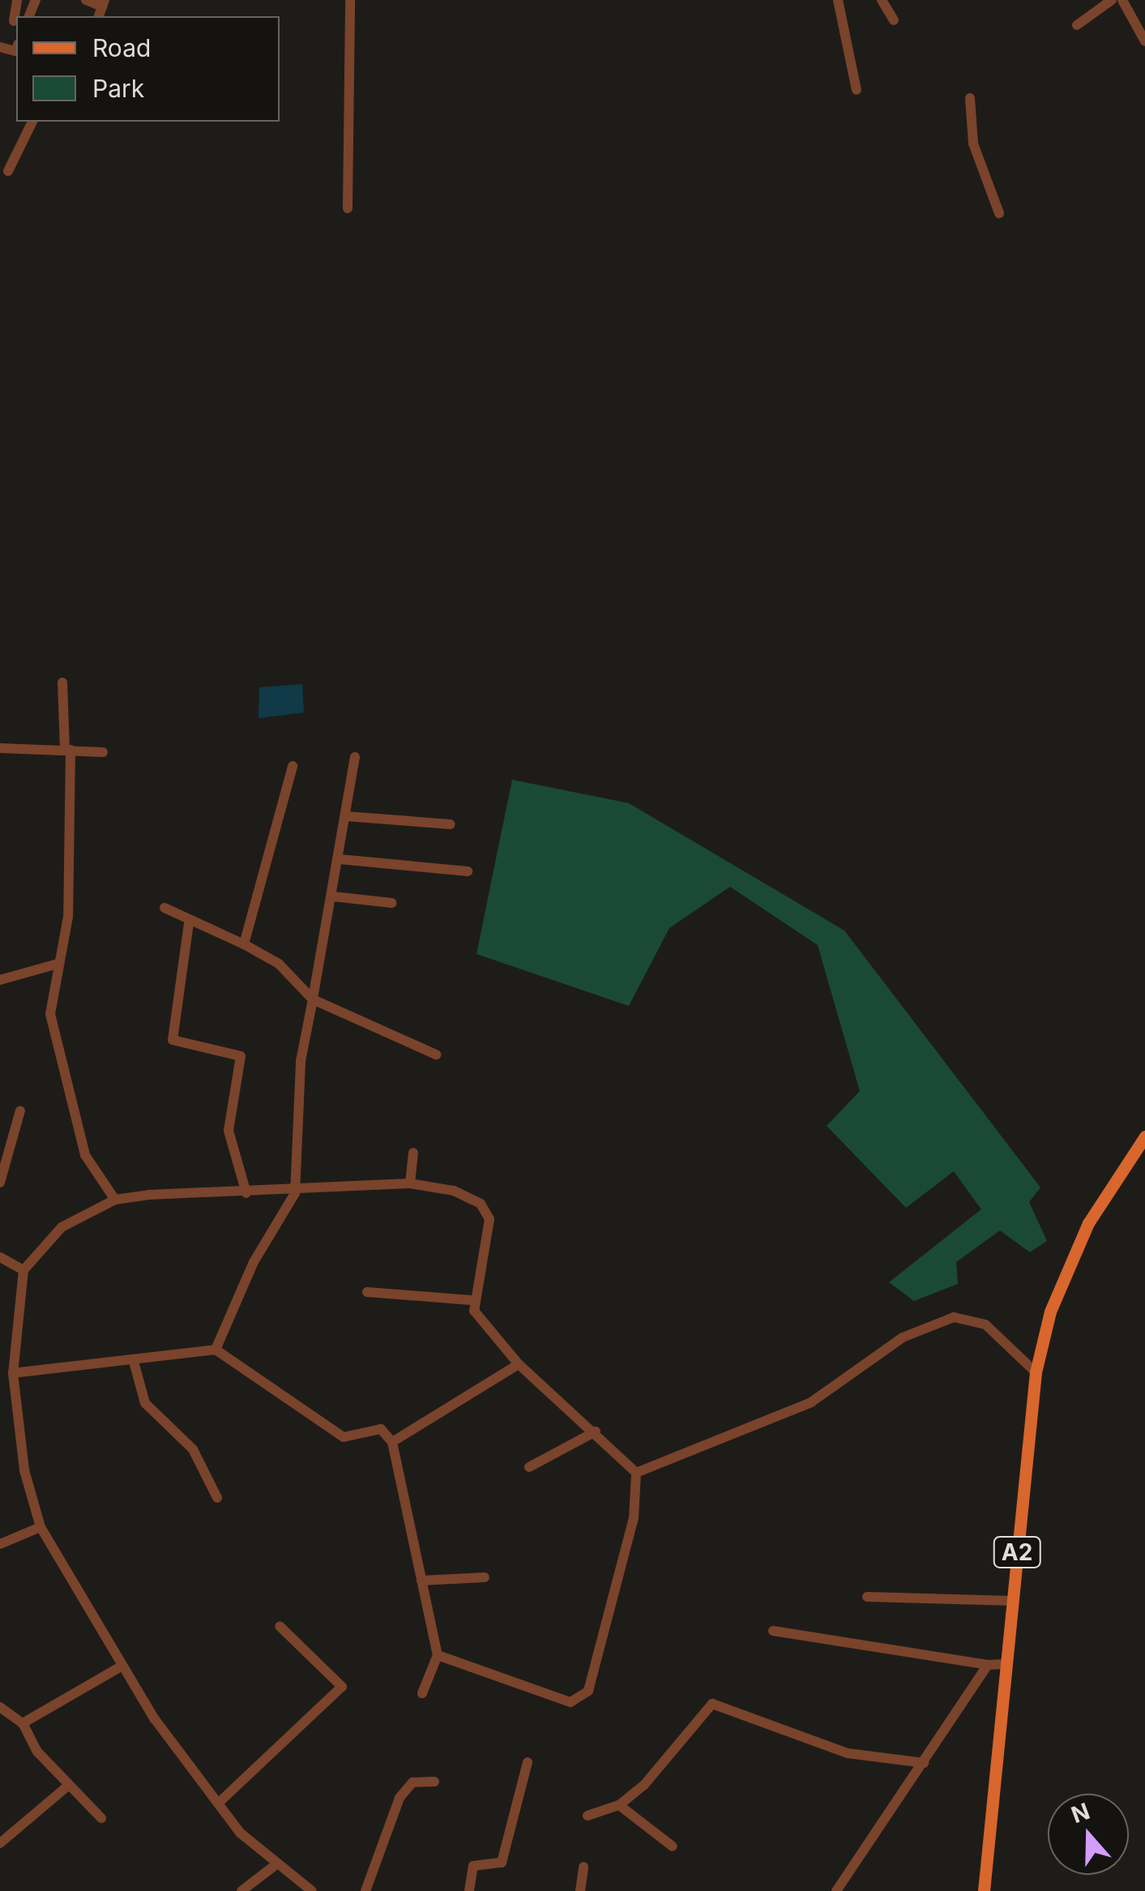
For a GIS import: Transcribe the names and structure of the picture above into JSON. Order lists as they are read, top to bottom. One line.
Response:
{"streets":{"main road":["A2"]},"legend":["Road","Park"],"north":"top"}
